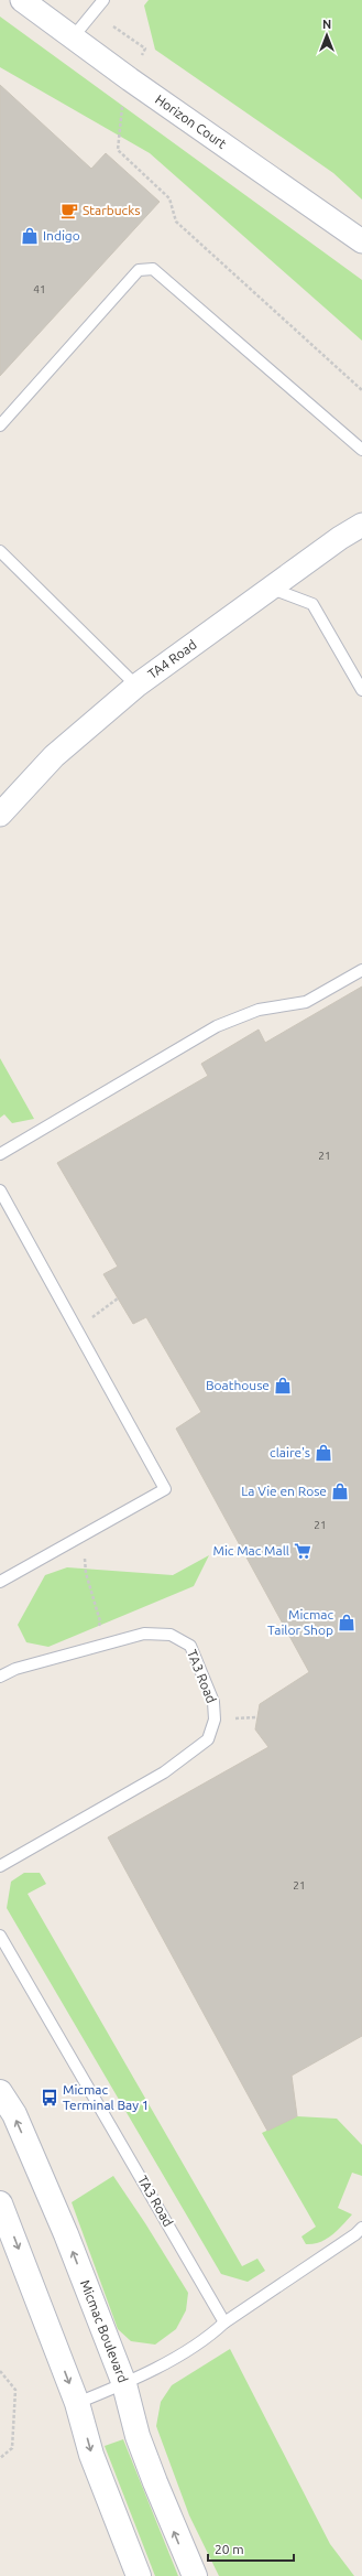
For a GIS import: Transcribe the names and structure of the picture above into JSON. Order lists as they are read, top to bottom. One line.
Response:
{"streets":{"street":["Horizon Court","TA4 Road","Micmac Boulevard"],"lane":["TA3 Road"]},"places":{"cafe":["Starbucks"],"shop":["Indigo","Boathouse","claire's","La Vie en Rose","Micmac Tailor Shop"],"supermarket":["Mic Mac Mall"],"bus stop":["Micmac Terminal Bay 1"]},"house_numbers":["41","21","21","21"],"scale_bar":"20 m","north":"top"}
